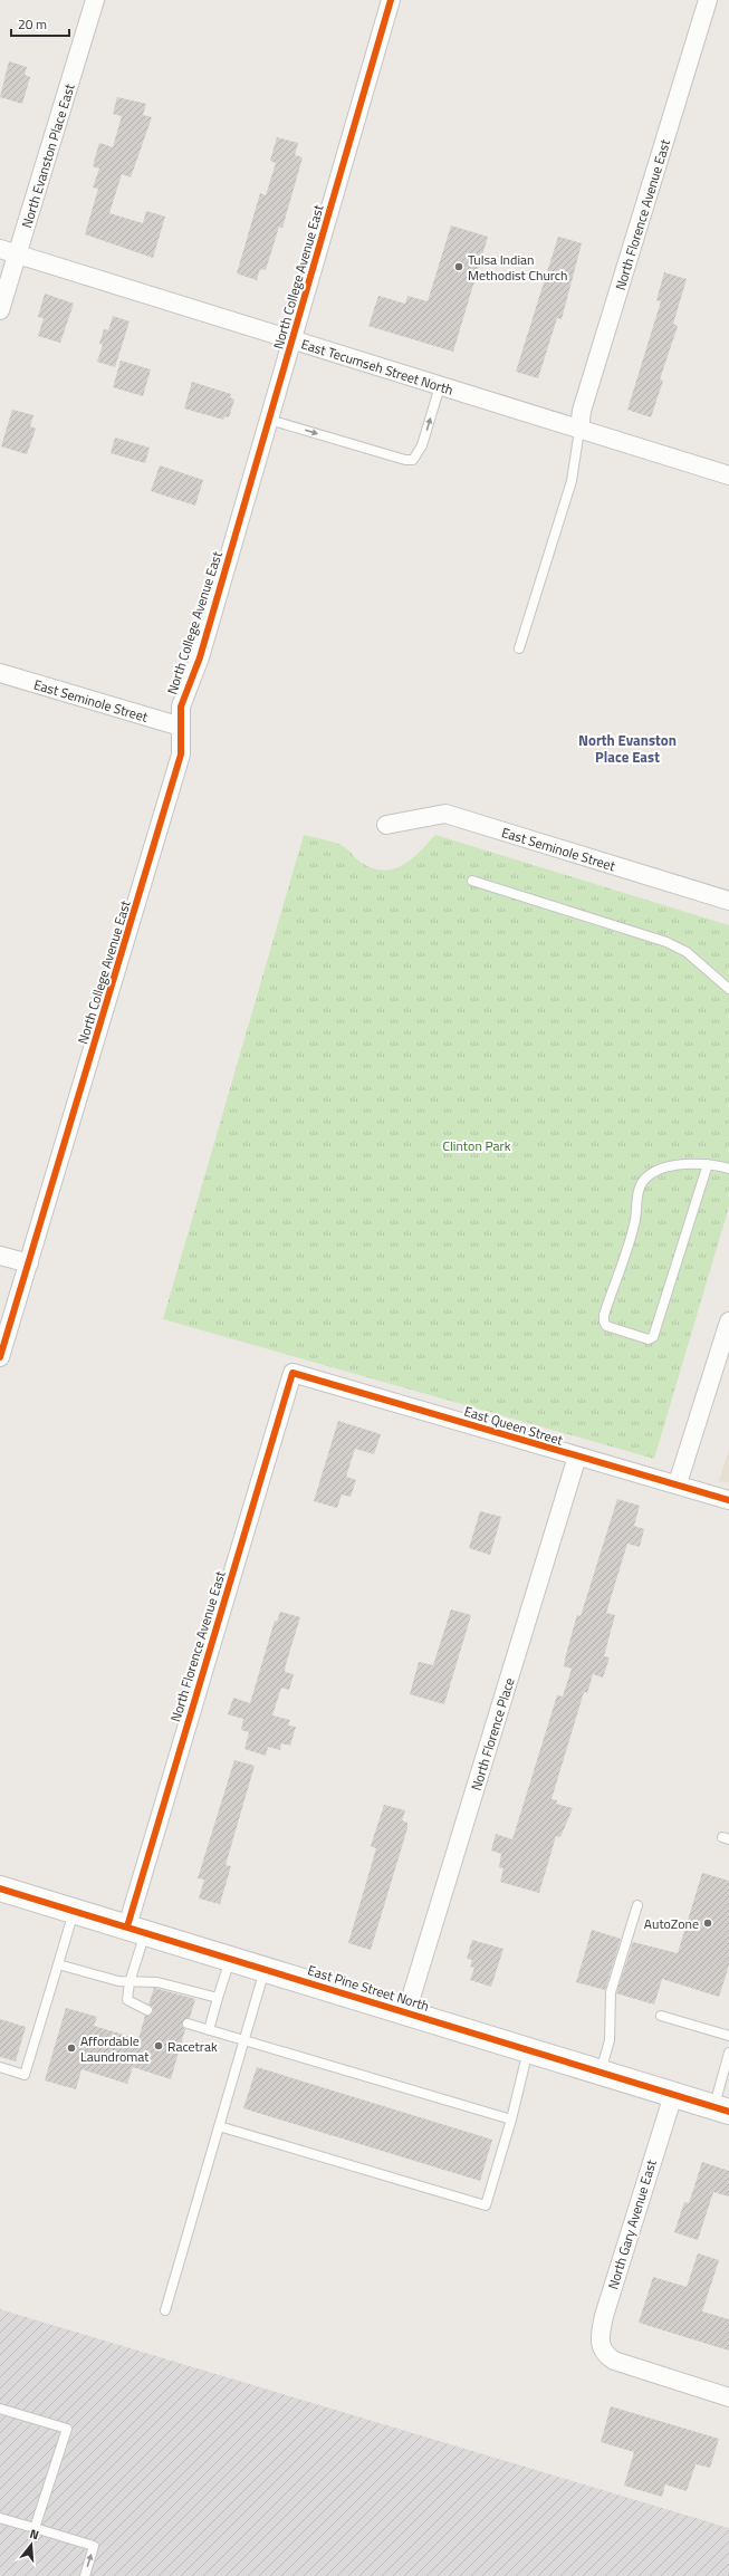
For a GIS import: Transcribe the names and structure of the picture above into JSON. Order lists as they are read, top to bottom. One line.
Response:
{"streets":{"main road":["East Pine Street North"],"street":["North Evanston Place East","North Florence Avenue East","North College Avenue East","East Tecumseh Street North","East Seminole Street","East Queen Street","North Florence Place","North Gary Avenue East"]},"crossings":[["North Evanston Place East","East Tecumseh Street North"],["North Florence Avenue East","East Tecumseh Street North"],["North Florence Avenue East","East Queen Street"],["North Florence Avenue East","East Pine Street North"],["North College Avenue East","East Tecumseh Street North"],["North College Avenue East","East Seminole Street"],["East Queen Street","North Florence Place"],["North Florence Place","East Pine Street North"],["East Pine Street North","North Gary Avenue East"]],"districts":["North Evanston Place East"],"parks":["Clinton Park"],"places":["Tulsa Indian Methodist Church","AutoZone","Racetrak","Affordable Laundromat"],"scale_bar":"20 m","north":"top"}
